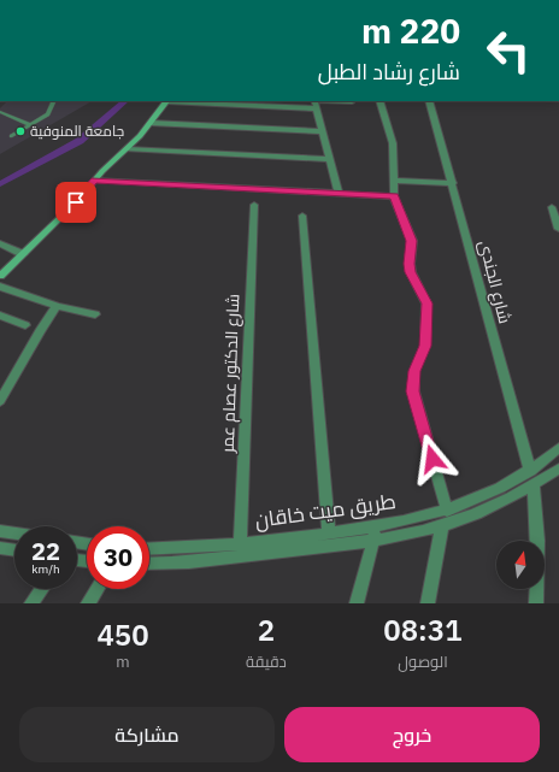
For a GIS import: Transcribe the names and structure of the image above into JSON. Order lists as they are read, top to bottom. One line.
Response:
{"streets":{"street":["شارع الجندى","شارع الدكتور عصام عمر","طريق ميت خاقان"]},"crossings":[["شارع الجندى","طريق ميت خاقان"],["شارع الدكتور عصام عمر","طريق ميت خاقان"]],"places":["جامعة المنوفية"],"north":"top","page":{"turn":["220 m","شارع رشاد الطبل"],"speed":"22 km/h","limit":"30","eta":["08:31","الوصول","2","دقيقة","450","m"],"buttons":["خروج","مشاركة"]}}
